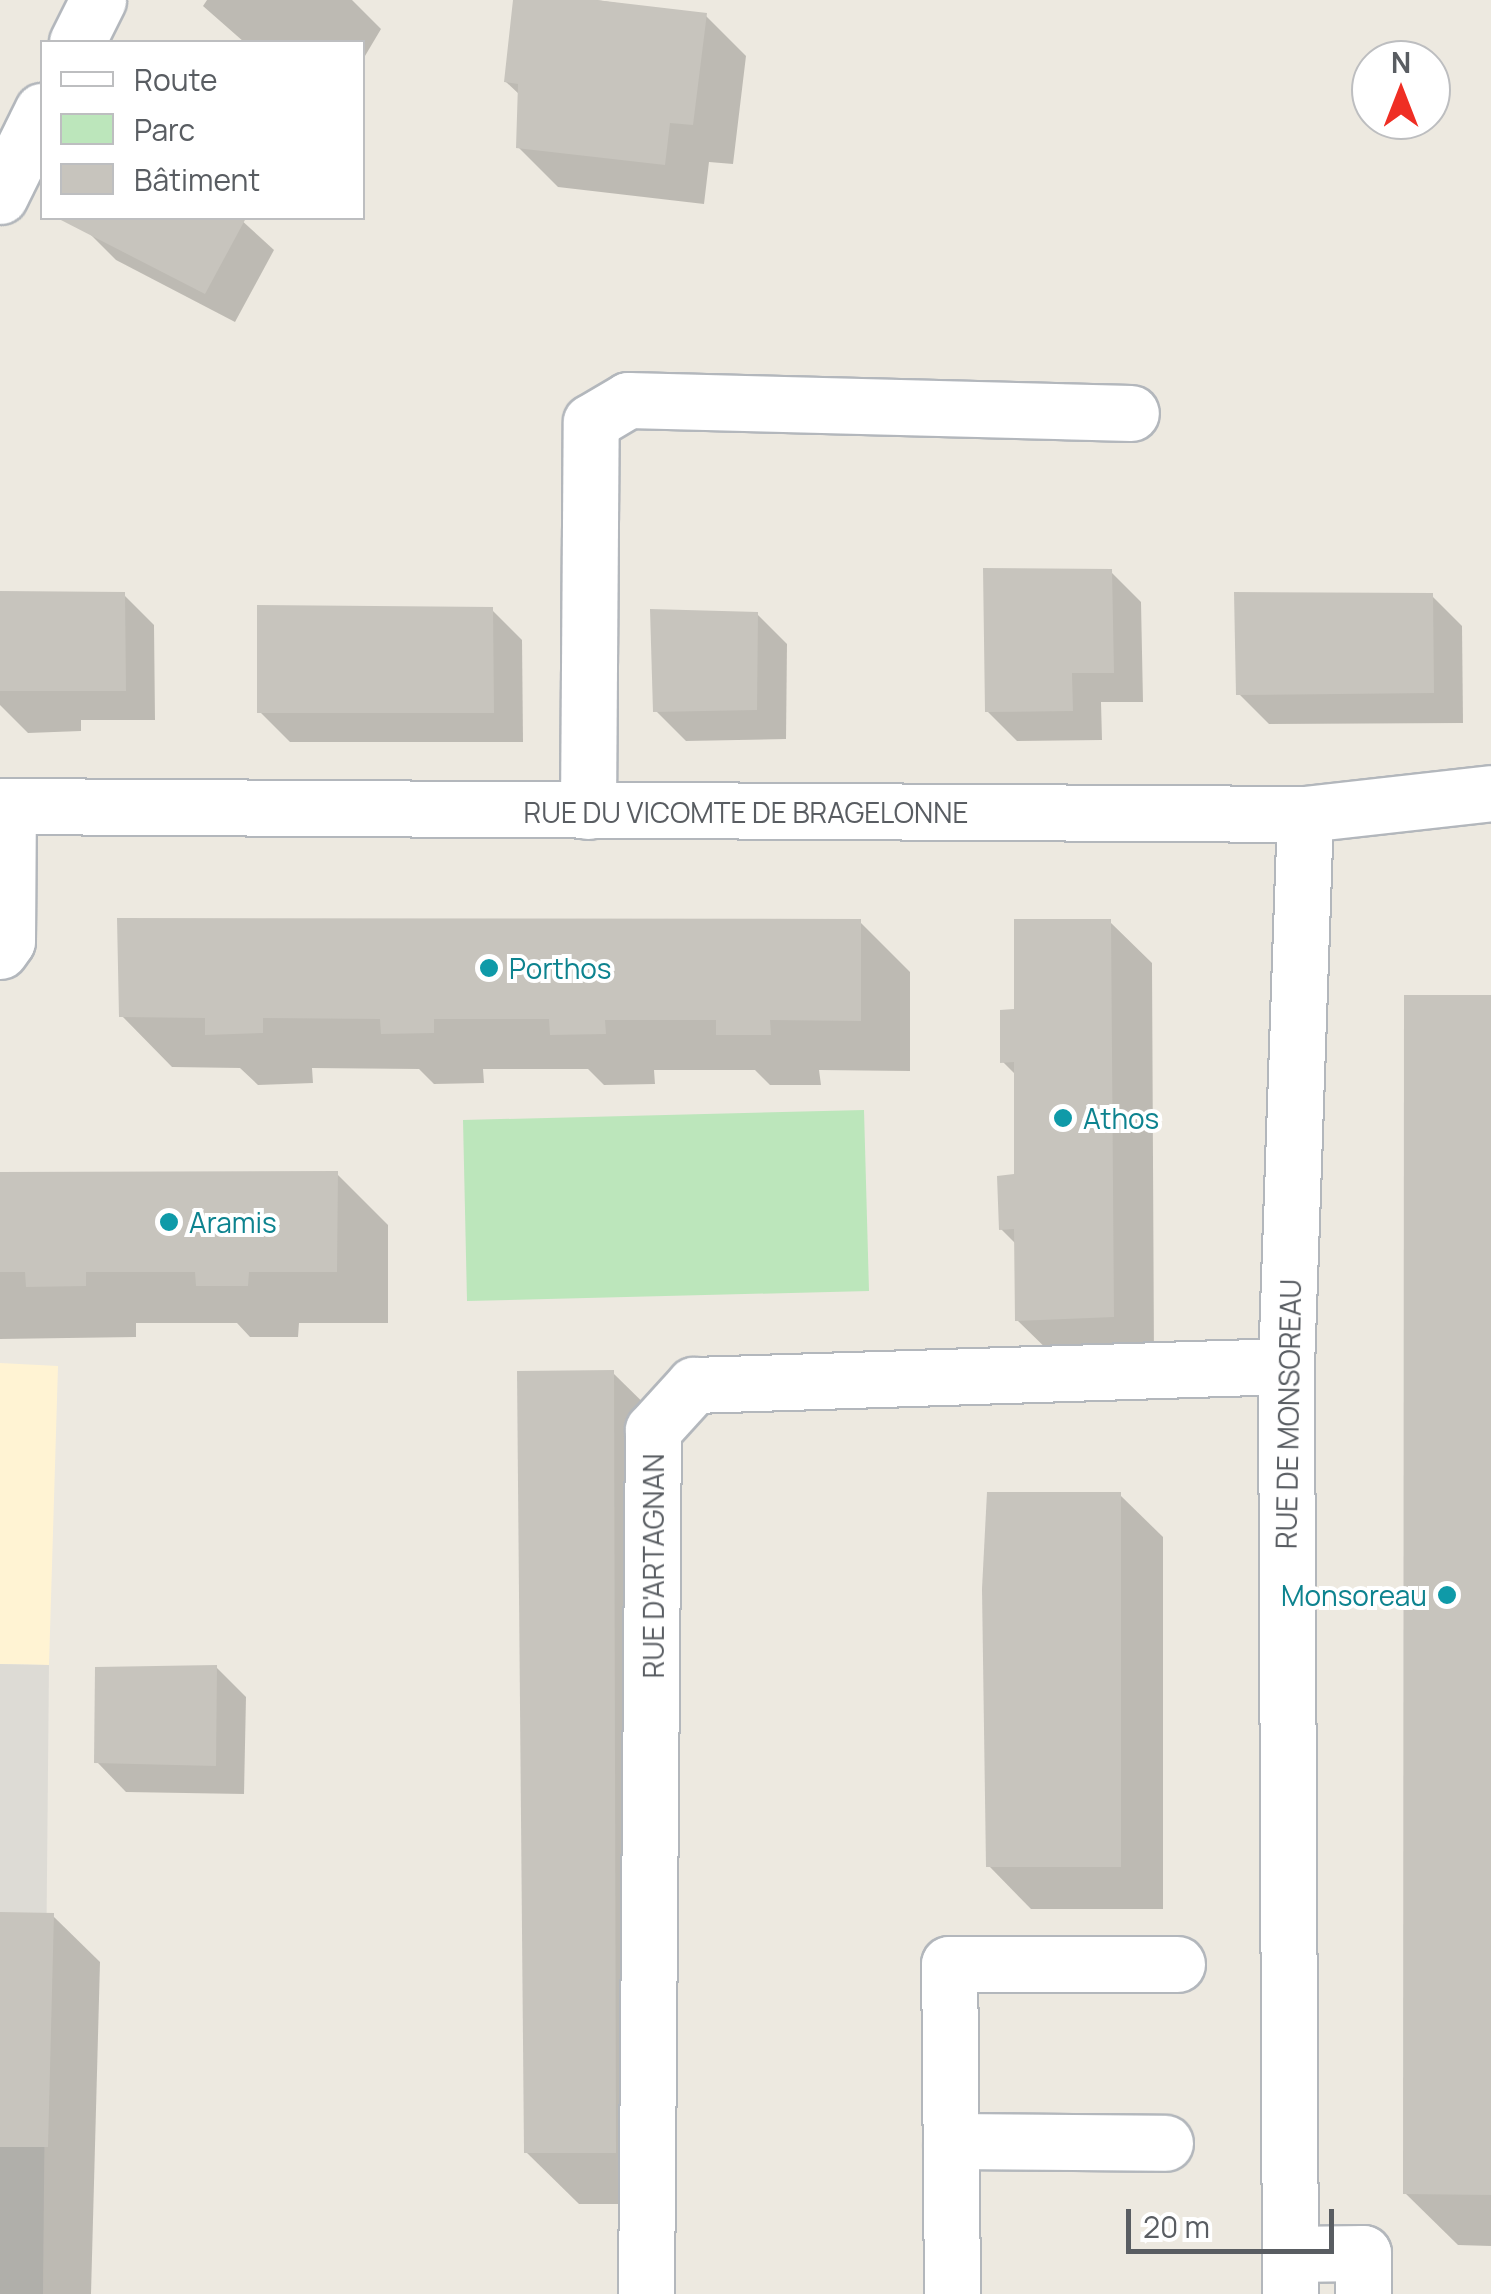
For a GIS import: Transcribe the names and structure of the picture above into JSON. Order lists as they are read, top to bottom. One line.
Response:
{"streets":{"street":["RUE DU VICOMTE DE BRAGELONNE","RUE DE MONSOREAU","RUE D'ARTAGNAN"]},"crossings":[["RUE DU VICOMTE DE BRAGELONNE","RUE DE MONSOREAU"],["RUE DE MONSOREAU","RUE D'ARTAGNAN"]],"places":["Porthos","Athos","Aramis","Monsoreau"],"legend":["Route","Parc","Bâtiment"],"scale_bar":"20 m","north":"top"}
